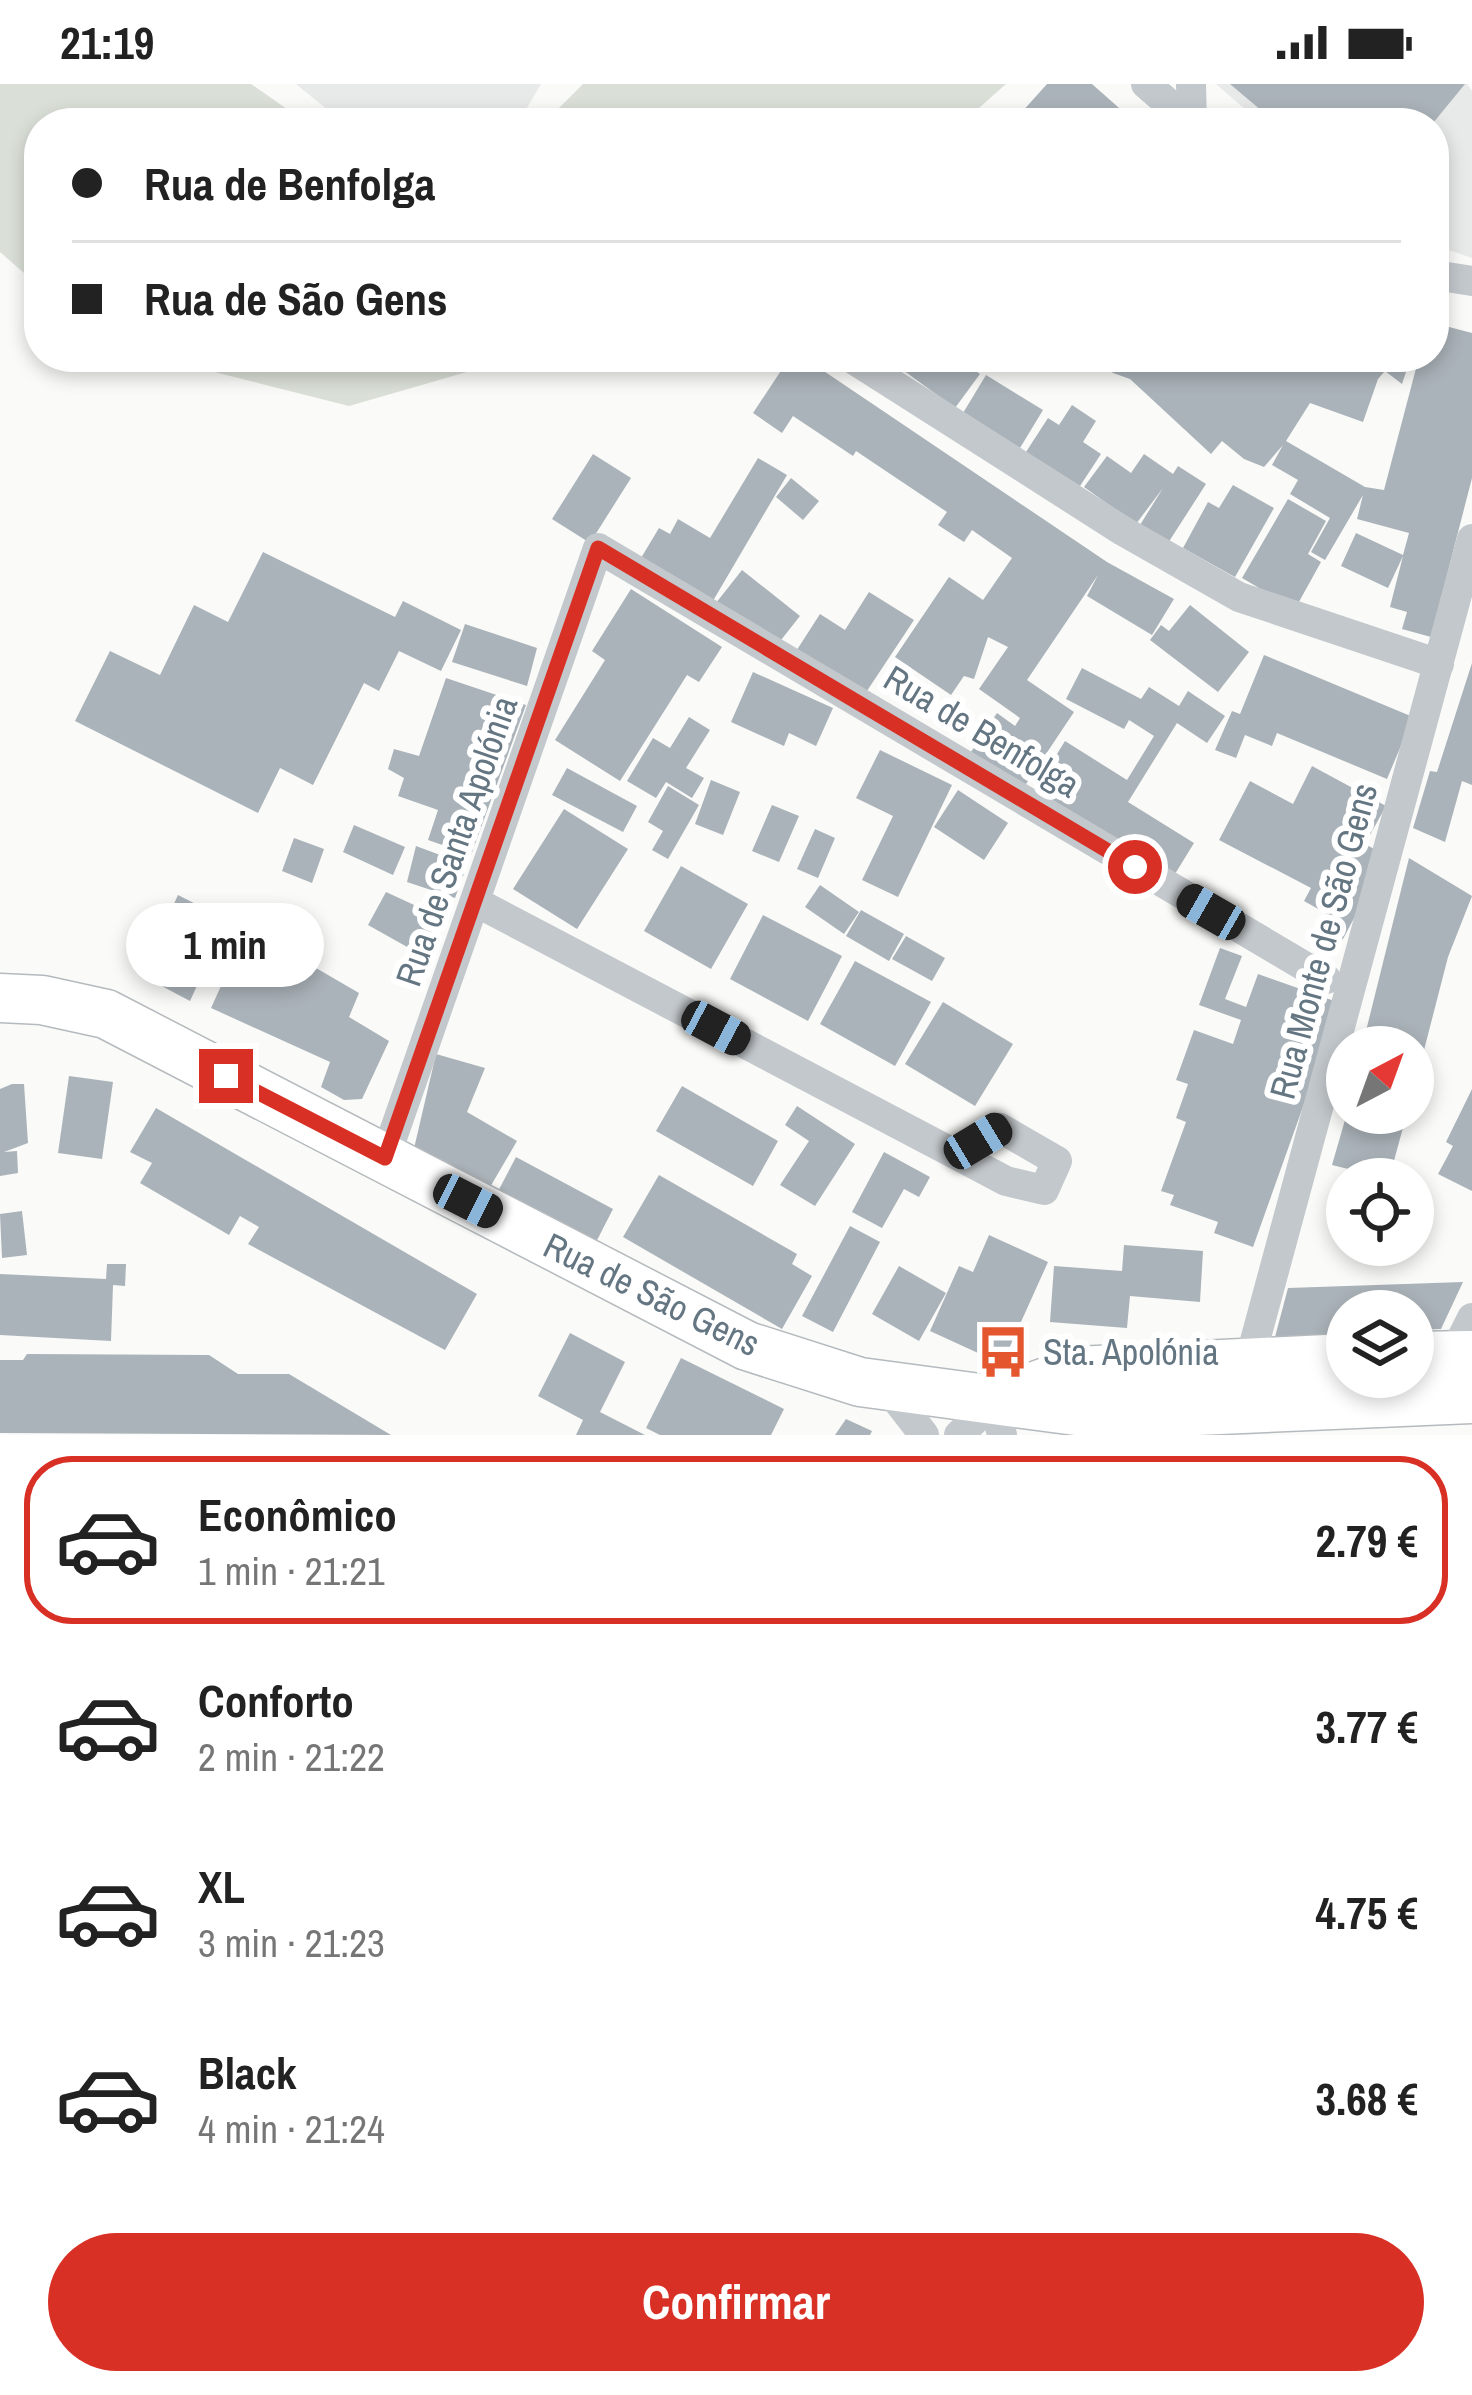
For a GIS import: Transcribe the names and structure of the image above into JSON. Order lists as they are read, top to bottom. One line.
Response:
{"streets":{"main road":["Rua de São Gens"],"street":["Rua de Benfolga","Rua de Santa Apolónia","Rua Monte de São Gens"]},"crossings":[["Rua de Benfolga","Rua de Santa Apolónia"],["Rua de Santa Apolónia","Rua de São Gens"],["Rua Monte de São Gens","Rua de São Gens"]],"places":{"bus stop":["Sta. Apolónia"]},"north":"top right","page":{"status":"21:19","banner":["Rua de Benfolga","Rua de São Gens"],"bubble":"1 min","list":[{"name":"Econômico","note":"1 min · 21:21","value":"2.79 €"},{"name":"Conforto","note":"2 min · 21:22","value":"3.77 €"},{"name":"XL","note":"3 min · 21:23","value":"4.75 €"},{"name":"Black","note":"4 min · 21:24","value":"3.68 €"}],"buttons":"Confirmar"}}
